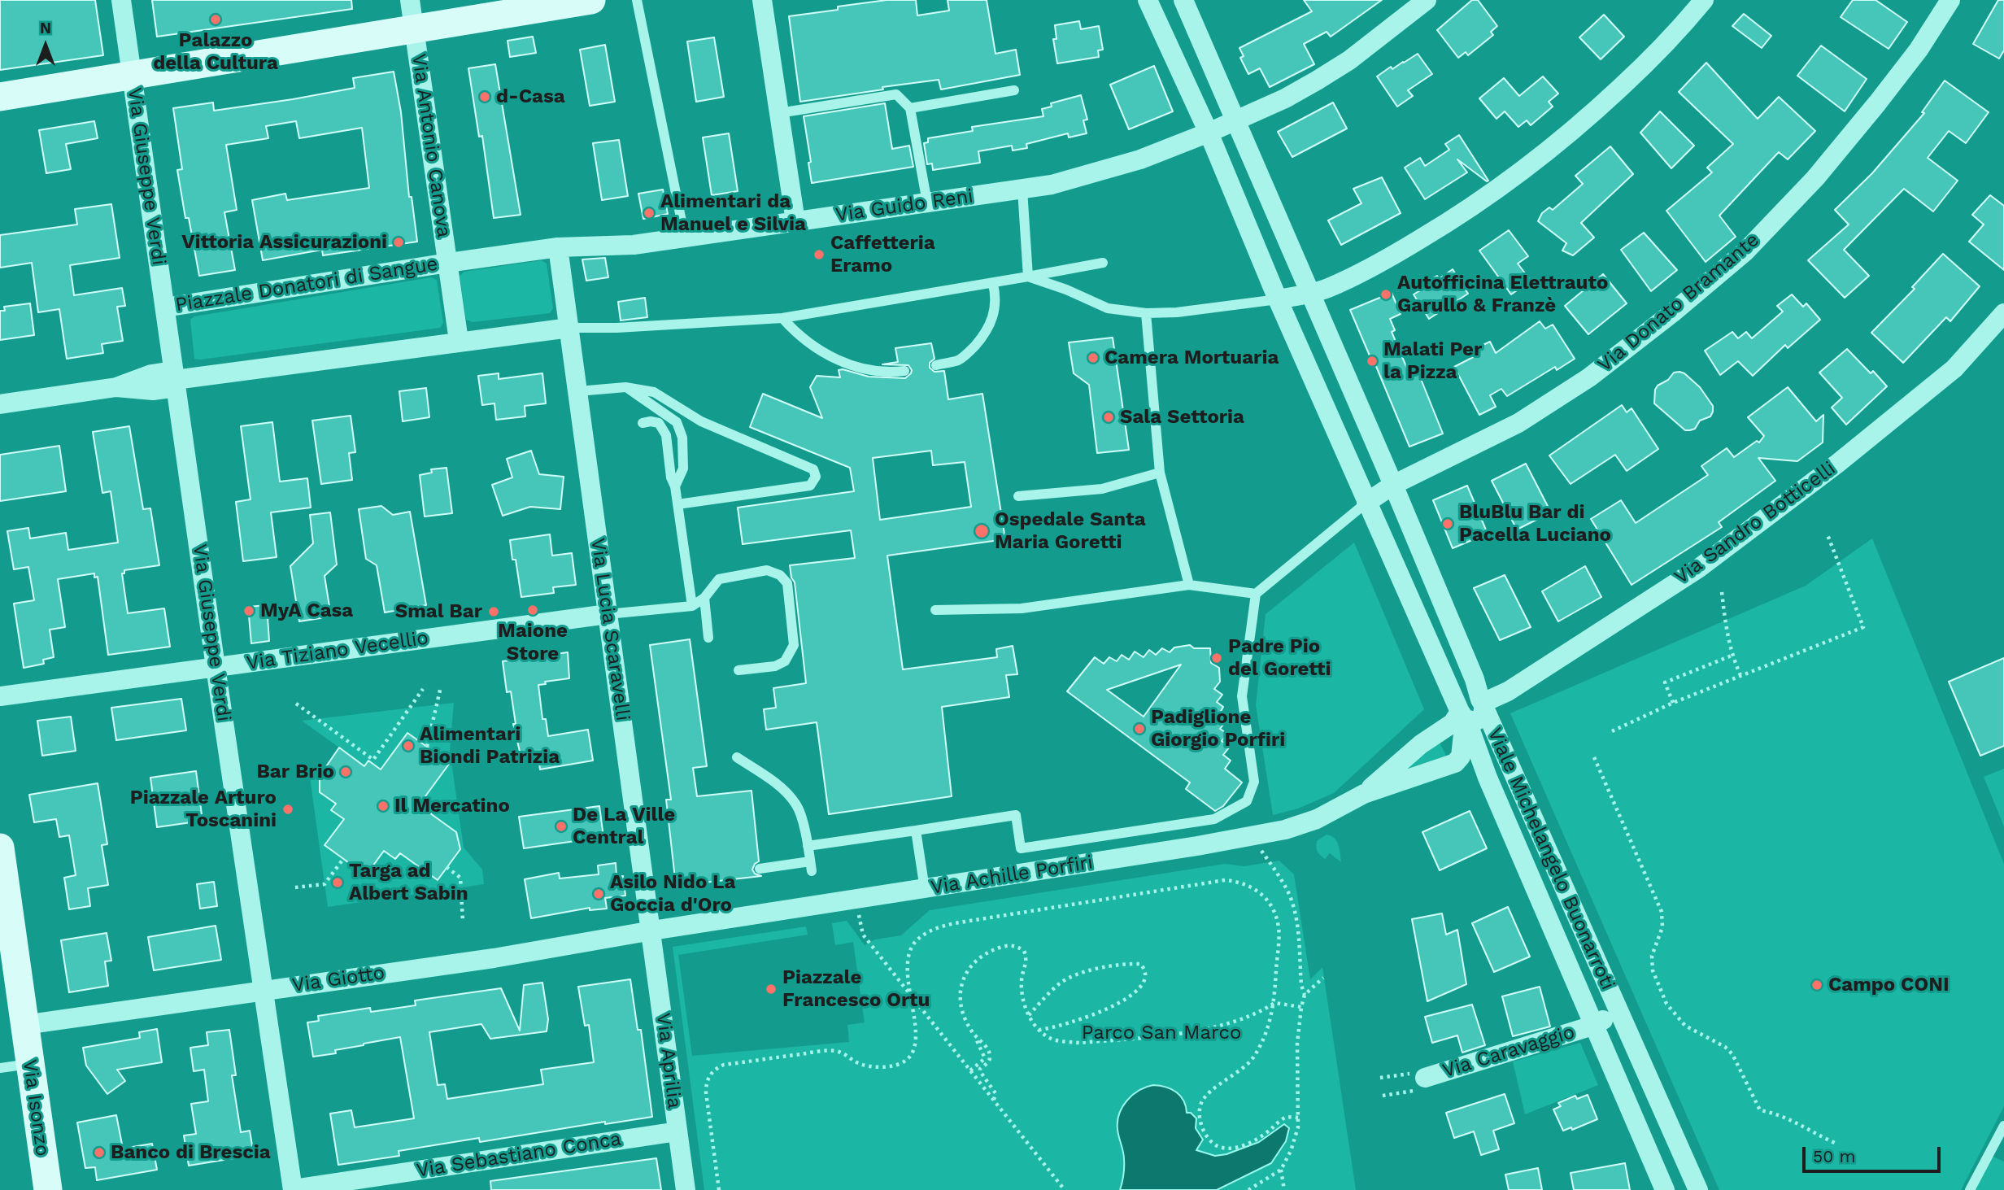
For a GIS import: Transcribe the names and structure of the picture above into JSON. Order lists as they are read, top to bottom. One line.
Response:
{"streets":{"main road":["Via Isonzo"],"street":["Via Antonio Canova","Via Giuseppe Verdi","Via Guido Reni","Piazzale Donatori di Sangue","Via Donato Bramante","Via Sandro Botticelli","Via Lucia Scaravelli","Via Tiziano Vecellio","Viale Michelangelo Buonarroti","Via Achille Porfiri","Via Giotto","Via Caravaggio","Via Aprilia","Via Sebastiano Conca"]},"crossings":[["Via Antonio Canova","Piazzale Donatori di Sangue"],["Via Giuseppe Verdi","Piazzale Donatori di Sangue"],["Via Giuseppe Verdi","Via Tiziano Vecellio"],["Via Giuseppe Verdi","Via Giotto"],["Via Giuseppe Verdi","Via Sebastiano Conca"],["Via Guido Reni","Piazzale Donatori di Sangue"],["Via Guido Reni","Viale Michelangelo Buonarroti"],["Via Donato Bramante","Viale Michelangelo Buonarroti"],["Via Sandro Botticelli","Viale Michelangelo Buonarroti"],["Via Lucia Scaravelli","Via Tiziano Vecellio"],["Via Lucia Scaravelli","Via Achille Porfiri"],["Via Lucia Scaravelli","Via Giotto"],["Via Lucia Scaravelli","Via Aprilia"],["Viale Michelangelo Buonarroti","Via Achille Porfiri"],["Viale Michelangelo Buonarroti","Via Caravaggio"],["Via Achille Porfiri","Via Giotto"],["Via Achille Porfiri","Via Aprilia"],["Via Giotto","Via Aprilia"],["Via Giotto","Via Isonzo"],["Via Aprilia","Via Sebastiano Conca"]],"parks":["Parco San Marco"],"places":["Palazzo della Cultura","d-Casa","Alimentari da Manuel e Silvia","Vittoria Assicurazioni","Caffetteria Eramo","Autofficina Elettrauto Garullo & Franzè","Camera Mortuaria","Malati Per la Pizza","Sala Settoria","BluBlu Bar di Pacella Luciano","Ospedale Santa Maria Goretti","Maione Store","MyA Casa","Smal Bar","Padre Pio del Goretti","Padiglione Giorgio Porfiri","Alimentari Biondi Patrizia","Bar Brio","Il Mercatino","Piazzale Arturo Toscanini","De La Ville Central","Targa ad Albert Sabin","Asilo Nido La Goccia d'Oro","Campo CONI","Piazzale Francesco Ortu","Banco di Brescia"],"scale_bar":"50 m","north":"top"}
